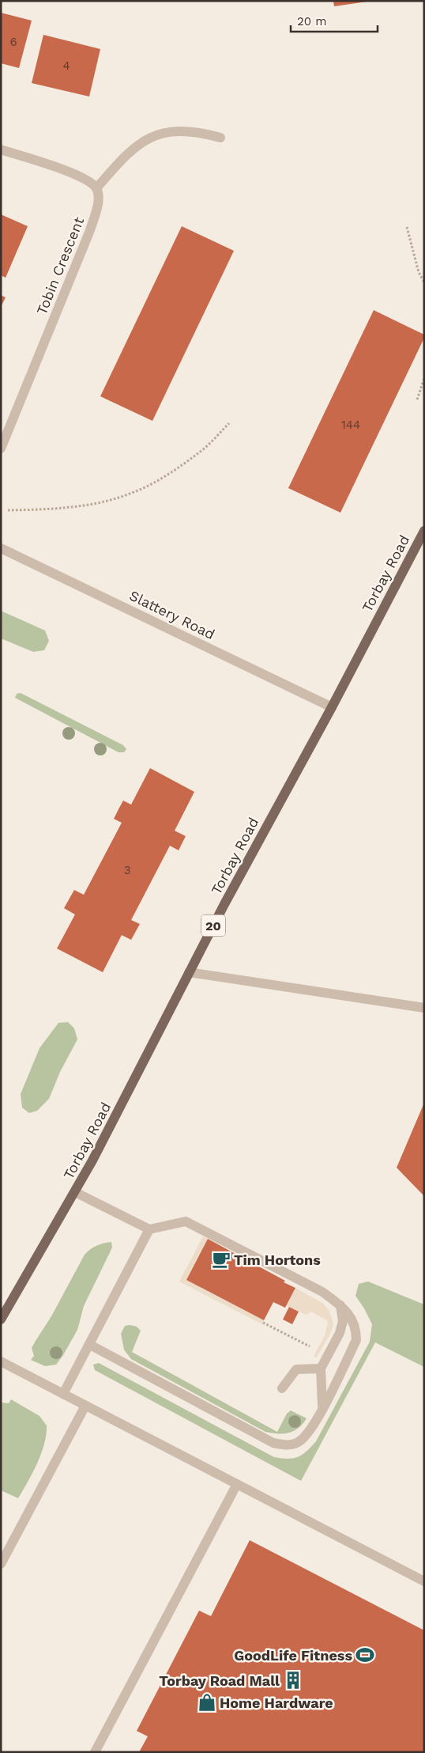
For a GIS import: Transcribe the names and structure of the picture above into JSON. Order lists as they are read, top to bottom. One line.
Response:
{"streets":{"main road":["Torbay Road","20"],"street":["Tobin Crescent","Slattery Road"]},"crossings":[["Torbay Road","Slattery Road"]],"places":{"cafe":["Tim Hortons"],"sports":["GoodLife Fitness"],"building":["Torbay Road Mall"],"shop":["Home Hardware"]},"house_numbers":["6","4","144","3"],"scale_bar":"20 m"}
